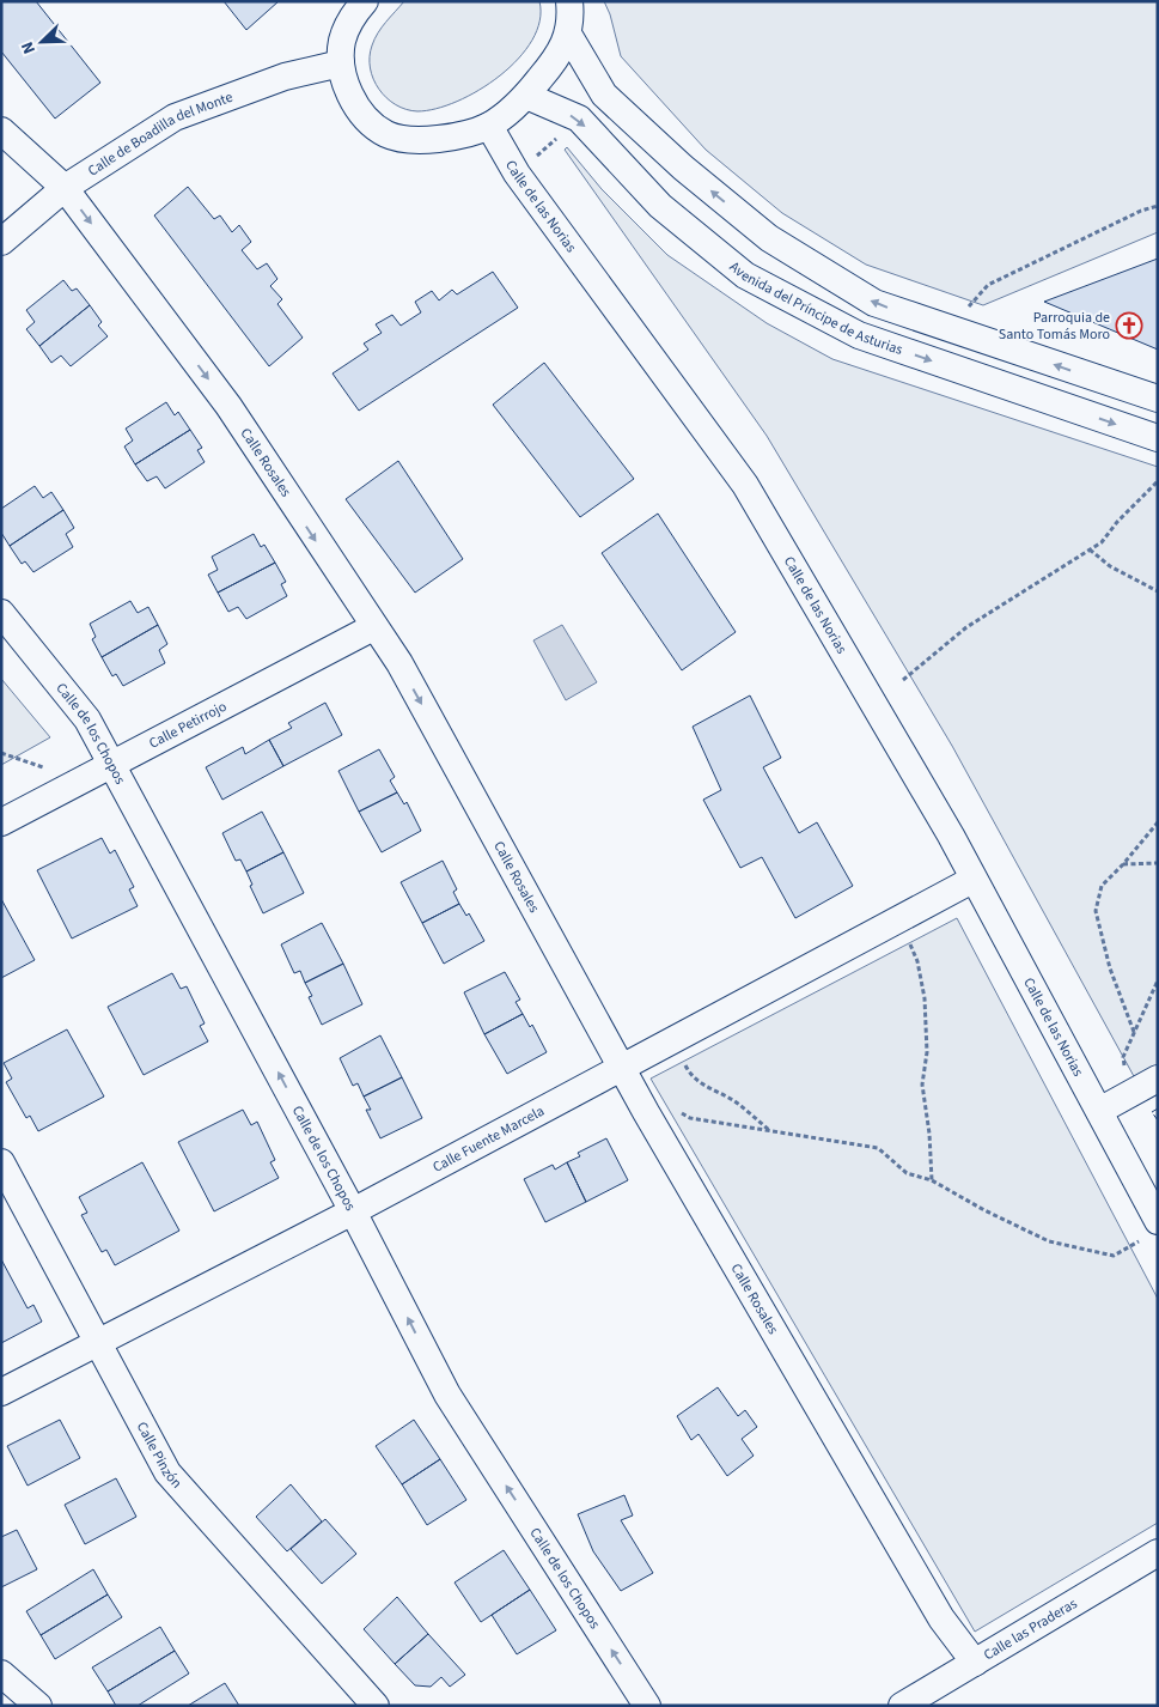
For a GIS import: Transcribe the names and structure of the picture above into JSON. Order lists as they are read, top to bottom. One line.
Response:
{"streets":{"street":["Calle de Boadilla del Monte","Calle de las Norias","Avenida del Príncipe de Asturias","Calle Rosales","Calle Petirrojo","Calle de los Chopos","Calle Fuente Marcela","Calle Pinzón","Calle las Praderas"]},"crossings":[["Calle de Boadilla del Monte","Calle Rosales"],["Calle de las Norias","Calle Fuente Marcela"],["Calle Rosales","Calle Petirrojo"],["Calle Rosales","Calle Fuente Marcela"],["Calle Rosales","Calle las Praderas"],["Calle Petirrojo","Calle de los Chopos"],["Calle de los Chopos","Calle Fuente Marcela"],["Calle Fuente Marcela","Calle Pinzón"]],"one_way":["Calle Rosales","Calle de los Chopos"],"places":{"church":["Parroquia de Santo Tomás Moro"]},"north":"bottom left"}
